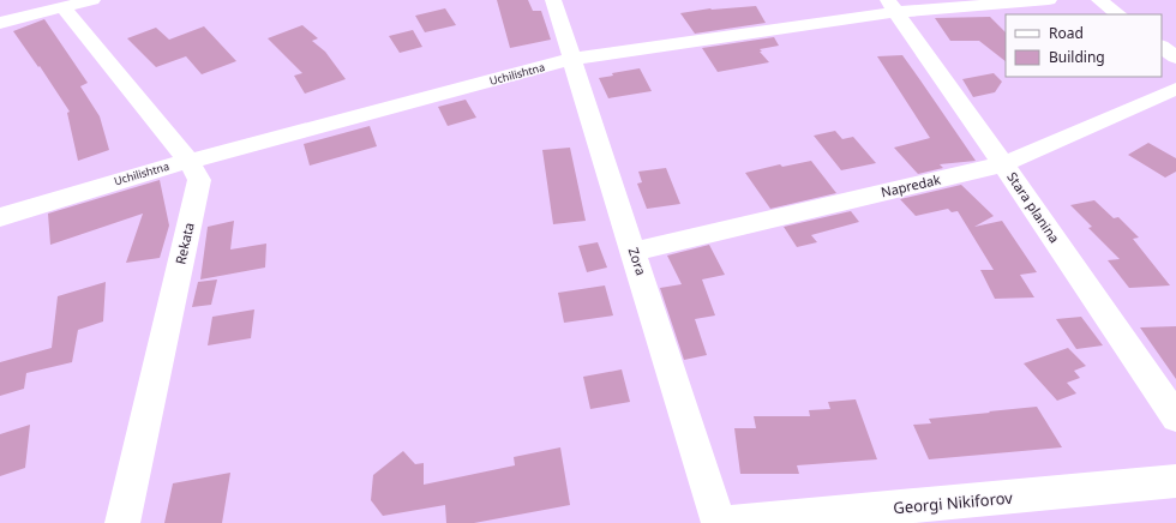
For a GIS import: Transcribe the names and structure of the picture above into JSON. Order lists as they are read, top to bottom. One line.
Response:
{"streets":{"street":["Uchilishtna","Napredak","Stara planina","Rekata","Zora","Georgi Nikiforov"]},"crossings":[["Uchilishtna","Stara planina"],["Uchilishtna","Rekata"],["Uchilishtna","Zora"],["Napredak","Stara planina"],["Napredak","Zora"]],"legend":["Road","Building"]}
